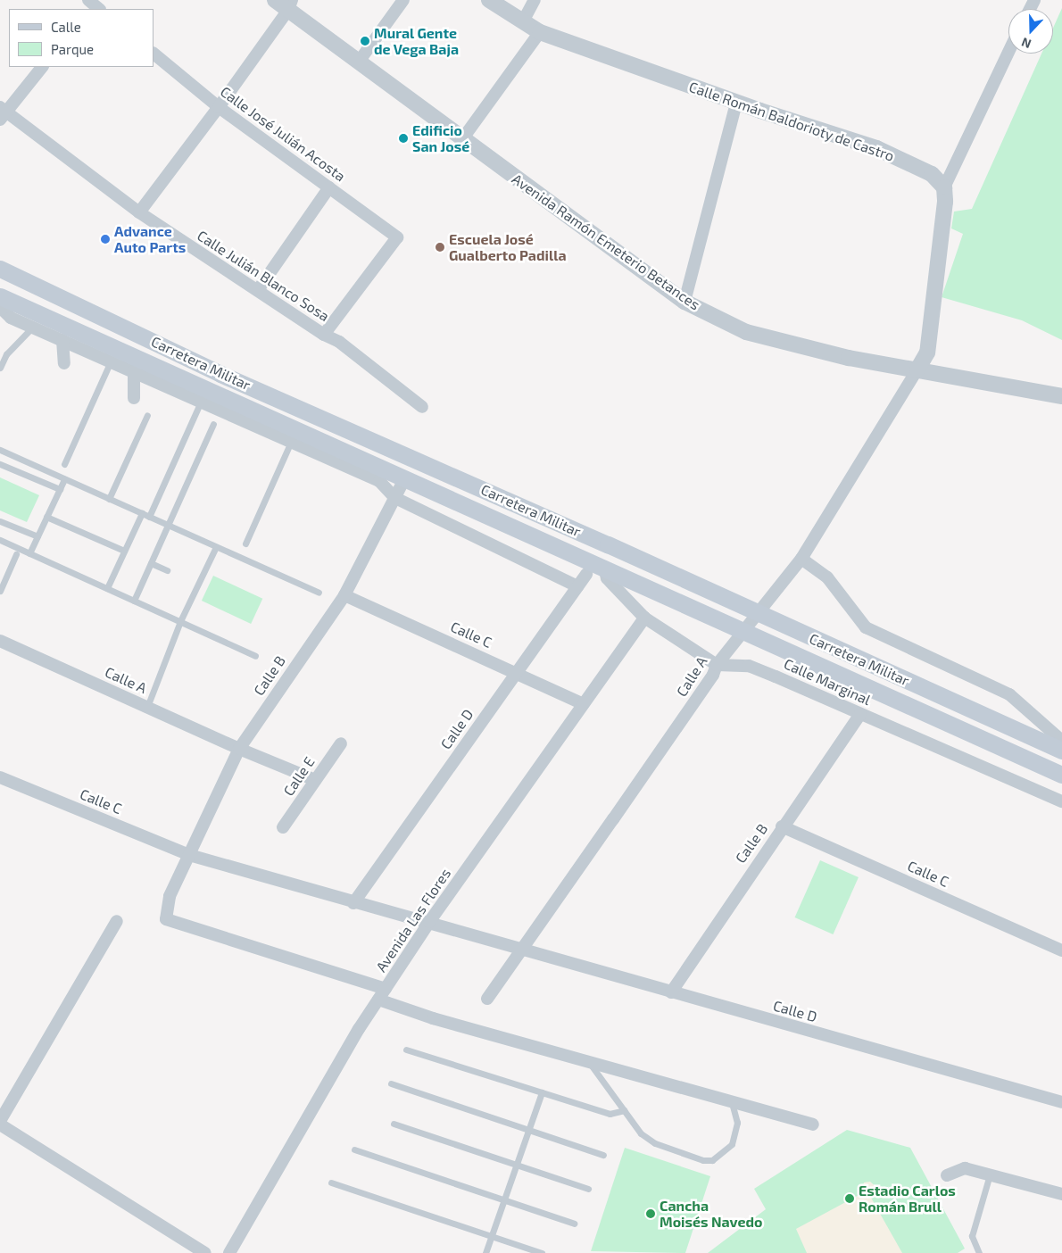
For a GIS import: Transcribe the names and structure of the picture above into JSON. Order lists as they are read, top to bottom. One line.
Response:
{"streets":{"main road":["Carretera Militar"],"street":["Calle Román Baldorioty de Castro","Calle José Julián Acosta","Avenida Ramón Emeterio Betances","Calle Julián Blanco Sosa","Calle C","Calle B","Calle A","Calle Marginal","Calle D","Calle E","Avenida Las Flores"]},"crossings":[["Calle José Julián Acosta","Calle Julián Blanco Sosa"],["Avenida Ramón Emeterio Betances","Calle A"],["Carretera Militar","Calle B"],["Carretera Militar","Calle A"],["Calle C","Calle B"],["Calle C","Calle D"],["Calle C","Avenida Las Flores"],["Calle B","Calle A"],["Calle B","Calle Marginal"],["Calle B","Calle D"],["Calle B","Avenida Las Flores"],["Calle A","Calle Marginal"],["Calle A","Calle D"],["Calle A","Calle E"],["Calle D","Avenida Las Flores"]],"places":["Mural Gente de Vega Baja","Edificio San José","Advance Auto Parts","Escuela José Gualberto Padilla","Estadio Carlos Román Brull","Cancha Moisés Navedo"],"legend":["Calle","Parque"],"north":"bottom"}
